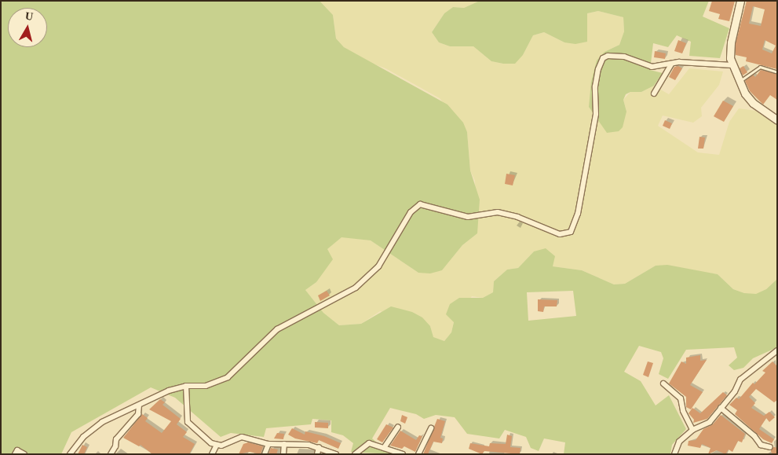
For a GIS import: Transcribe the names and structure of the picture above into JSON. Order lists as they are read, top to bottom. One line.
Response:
{"north":"top"}
